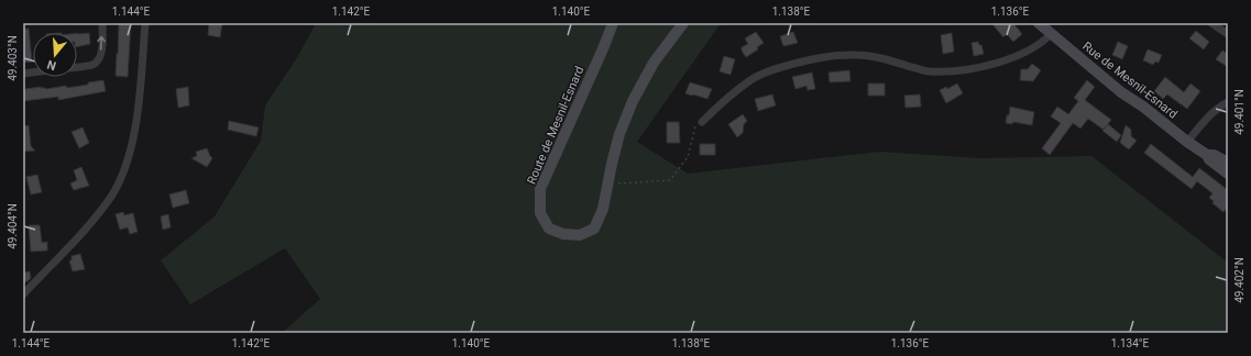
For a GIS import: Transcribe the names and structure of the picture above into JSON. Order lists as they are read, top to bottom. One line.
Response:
{"streets":{"street":["Rue de Mesnil-Esnard","Route de Mesnil-Esnard"]},"north":"bottom","coordinates":["1.144°E","1.142°E","1.140°E","1.138°E","1.136°E","49.403°N","49.401°N","49.404°N","49.402°N","1.134°E"]}
